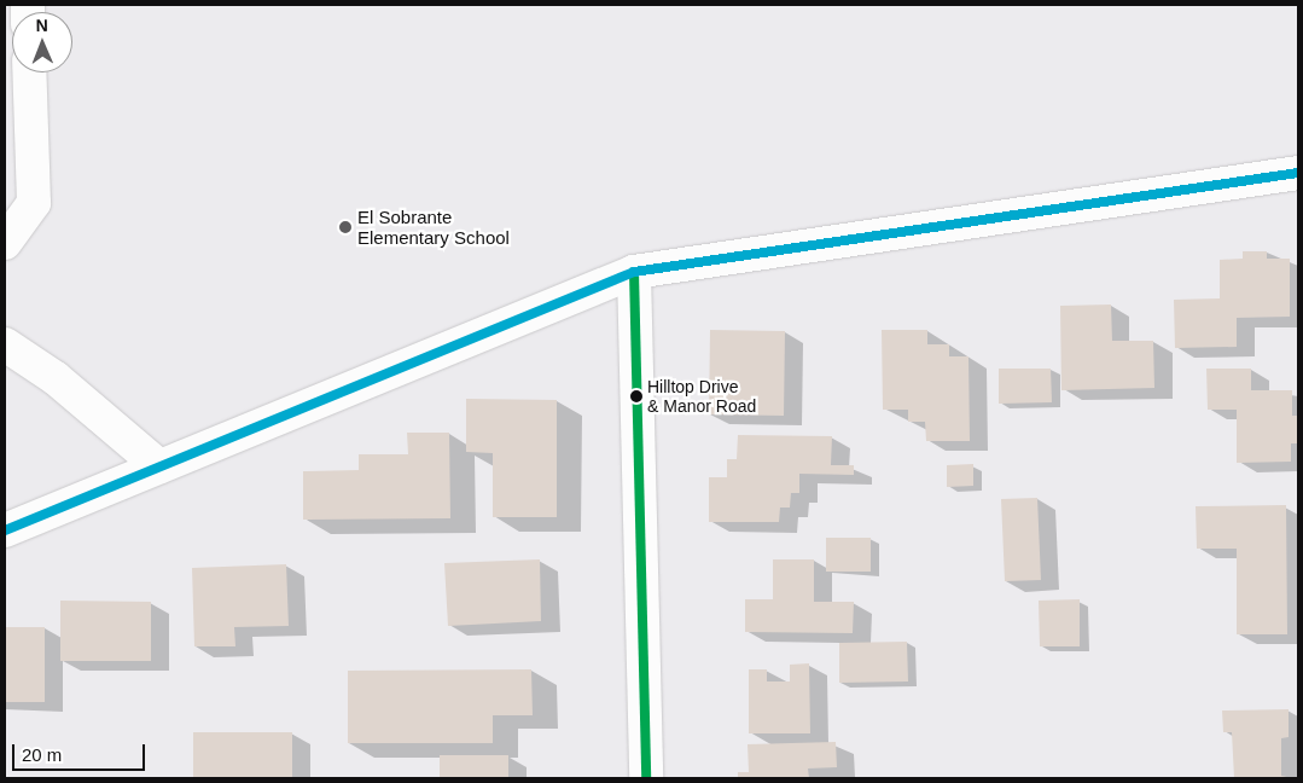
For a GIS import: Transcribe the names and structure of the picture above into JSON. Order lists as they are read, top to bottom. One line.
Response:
{"places":["El Sobrante Elementary School","Hilltop Drive & Manor Road"],"scale_bar":"20 m","north":"top"}
